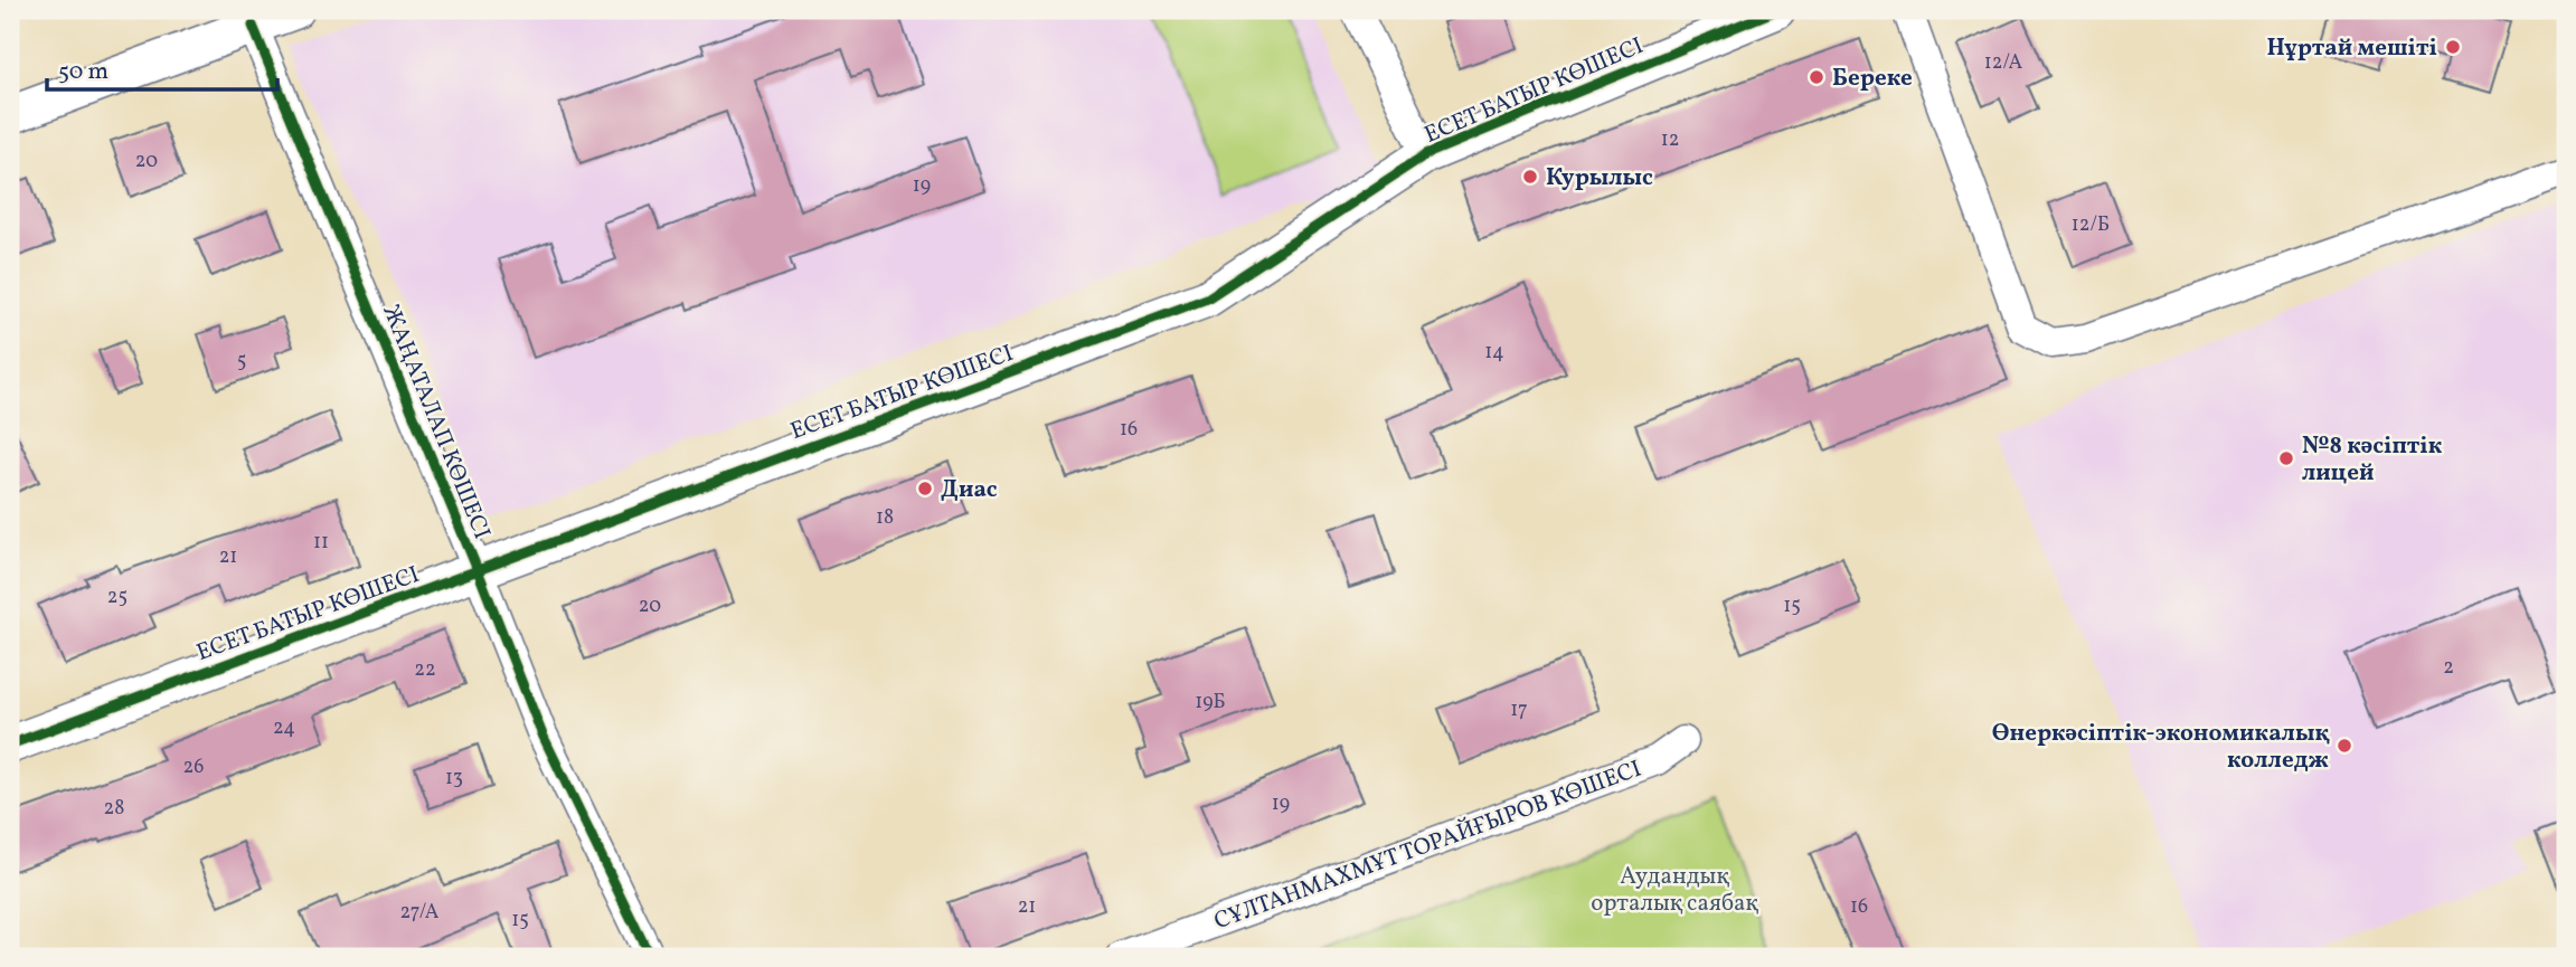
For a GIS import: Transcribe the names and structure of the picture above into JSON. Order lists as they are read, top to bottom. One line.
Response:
{"streets":{"street":["ЕСЕТ БАТЫР КӨШЕСІ","ЖАҢАТАЛАП КӨШЕСІ","СҰЛТАНМАХМҰТ ТОРАЙҒЫРОВ КӨШЕСІ"]},"crossings":[["ЕСЕТ БАТЫР КӨШЕСІ","ЖАҢАТАЛАП КӨШЕСІ"]],"parks":["Аудандық орталық саябақ"],"places":["Нұртай мешіті","Береке","Курылыс","№8 кәсіптік лицей","Диас","Өнеркәсіптік-экономикалық колледж"],"house_numbers":["12/А","12","20","19","12/Б","14","5","16","18","11","21","25","20","15","2","22","19Б","17","24","26","13","19","28","21","16","27/А","15"],"scale_bar":"50 m"}
